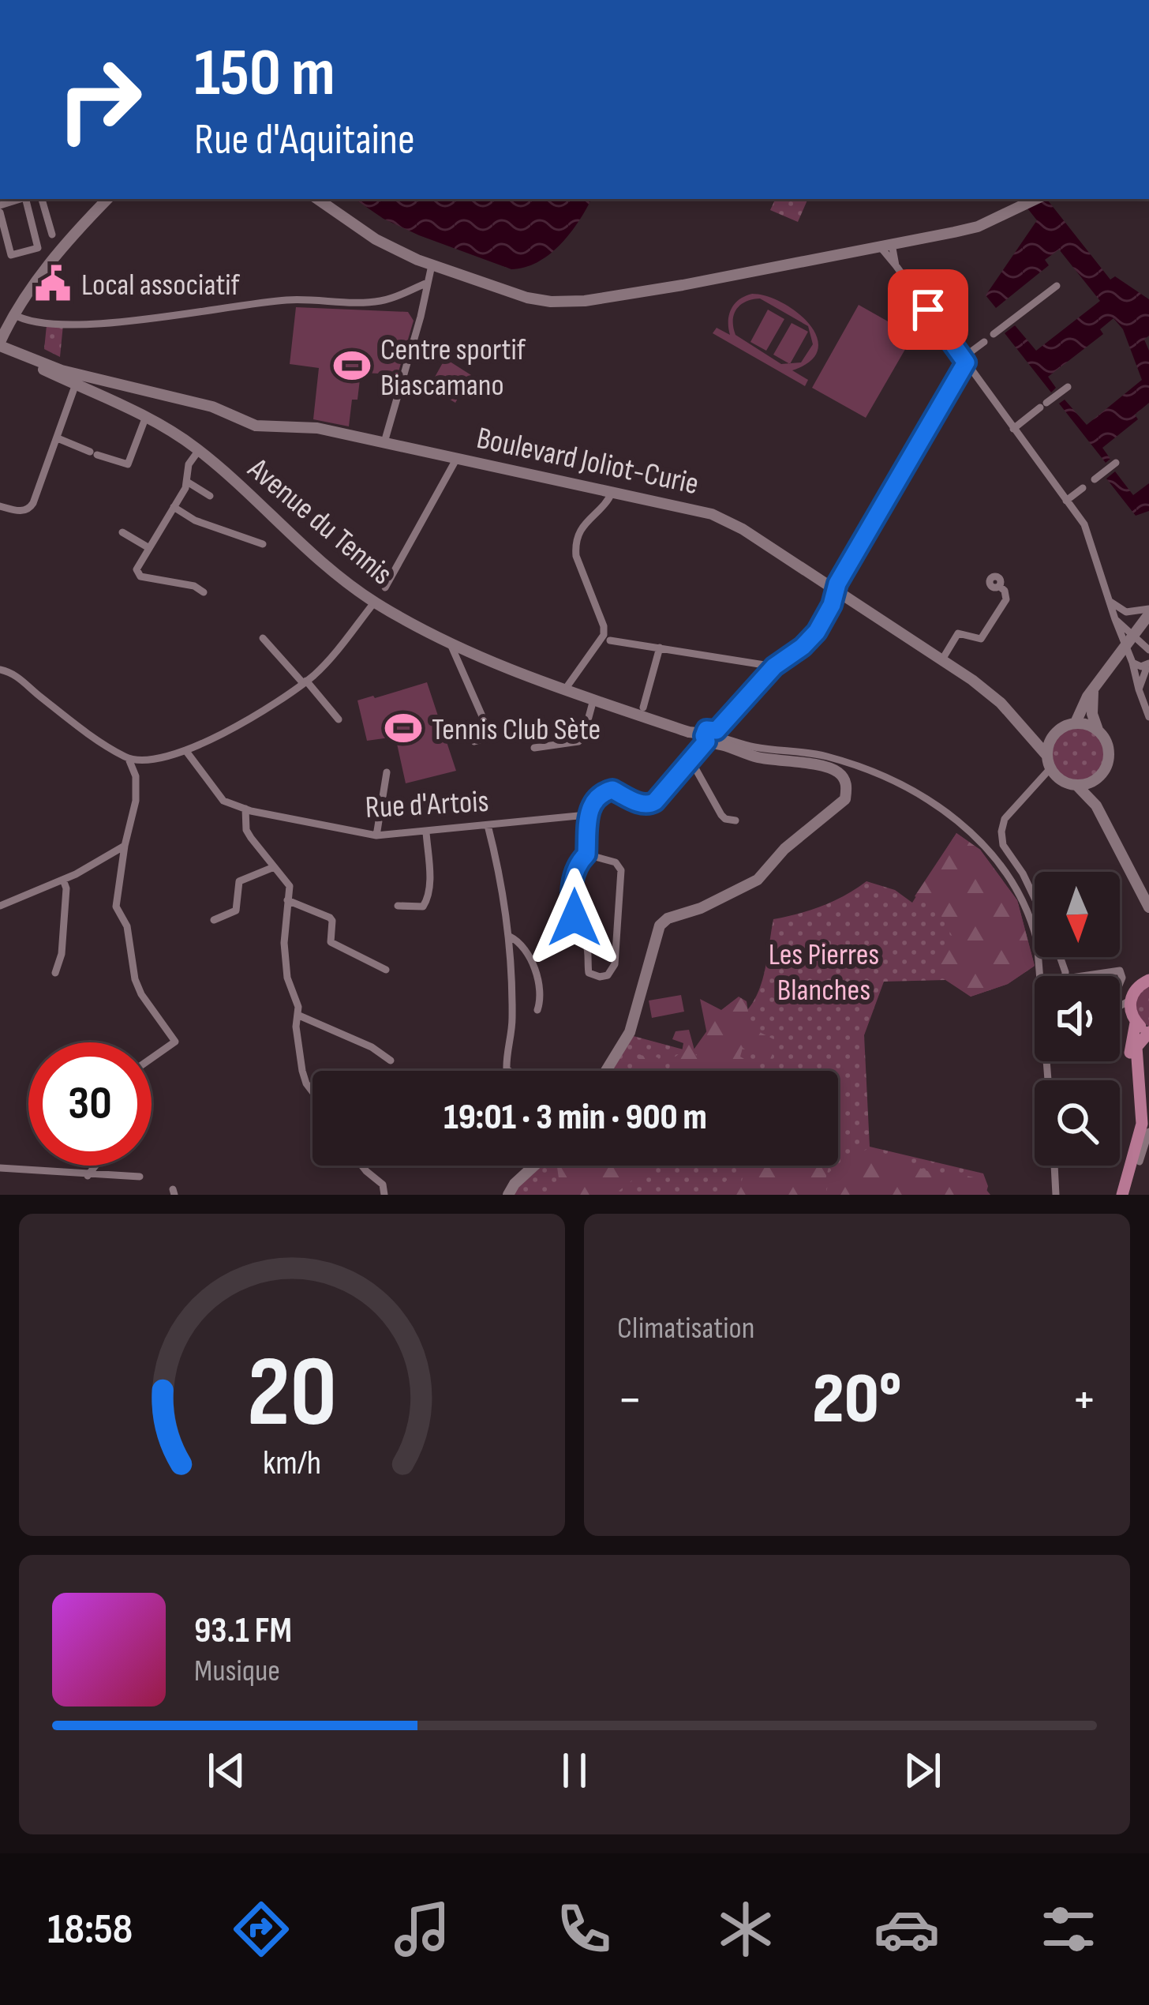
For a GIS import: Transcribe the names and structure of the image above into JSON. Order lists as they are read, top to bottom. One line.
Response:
{"streets":{"street":["Boulevard Joliot-Curie","Avenue du Tennis","Rue d'Artois"]},"crossings":[["Boulevard Joliot-Curie","Avenue du Tennis"]],"parks":["Les Pierres Blanches"],"places":{"public building":["Local associatif"],"sports":["Centre sportif Biascamano","Tennis Club Sète"]},"north":"bottom","page":{"turn":["150 m","Rue d'Aquitaine"],"limit":"30","trip":"19:01 · 3 min · 900 m","tile":"Climatisation","heat":["−","20°","+"],"song":["93.1 FM","Musique"],"tabs":"18:58","gauge":["20","km/h"]}}
